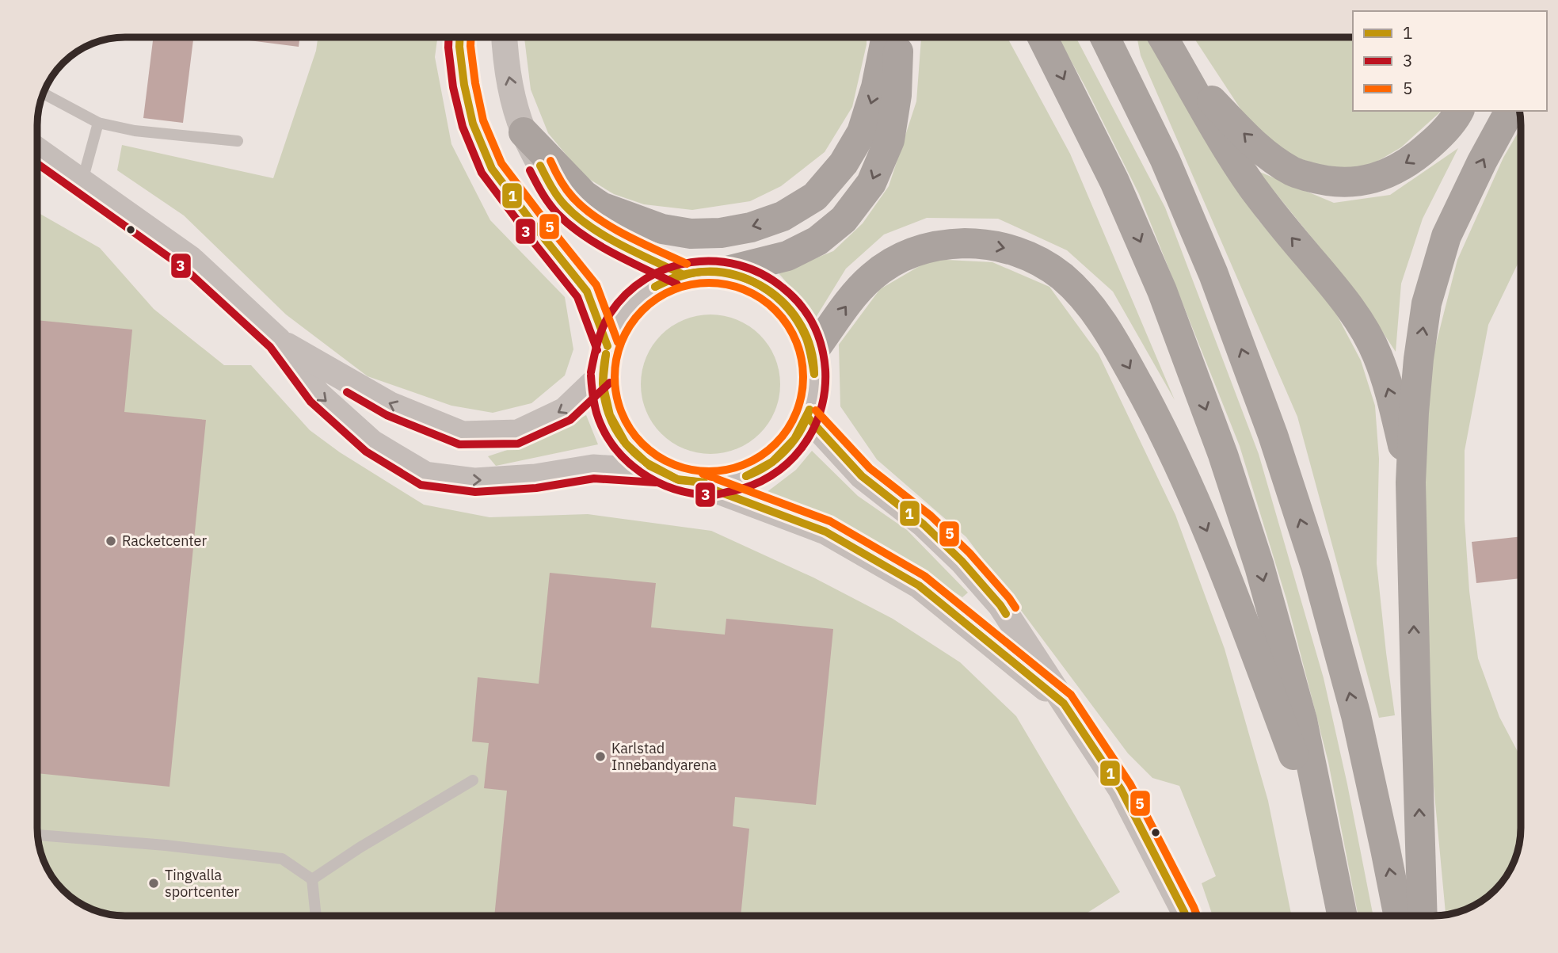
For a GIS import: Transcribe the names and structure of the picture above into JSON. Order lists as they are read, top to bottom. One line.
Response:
{"places":["Racketcenter","Karlstad Innebandyarena","Tingvalla sportcenter"],"lines":["transit line 1","transit line 3","transit line 5"],"legend":["1","3","5"]}
